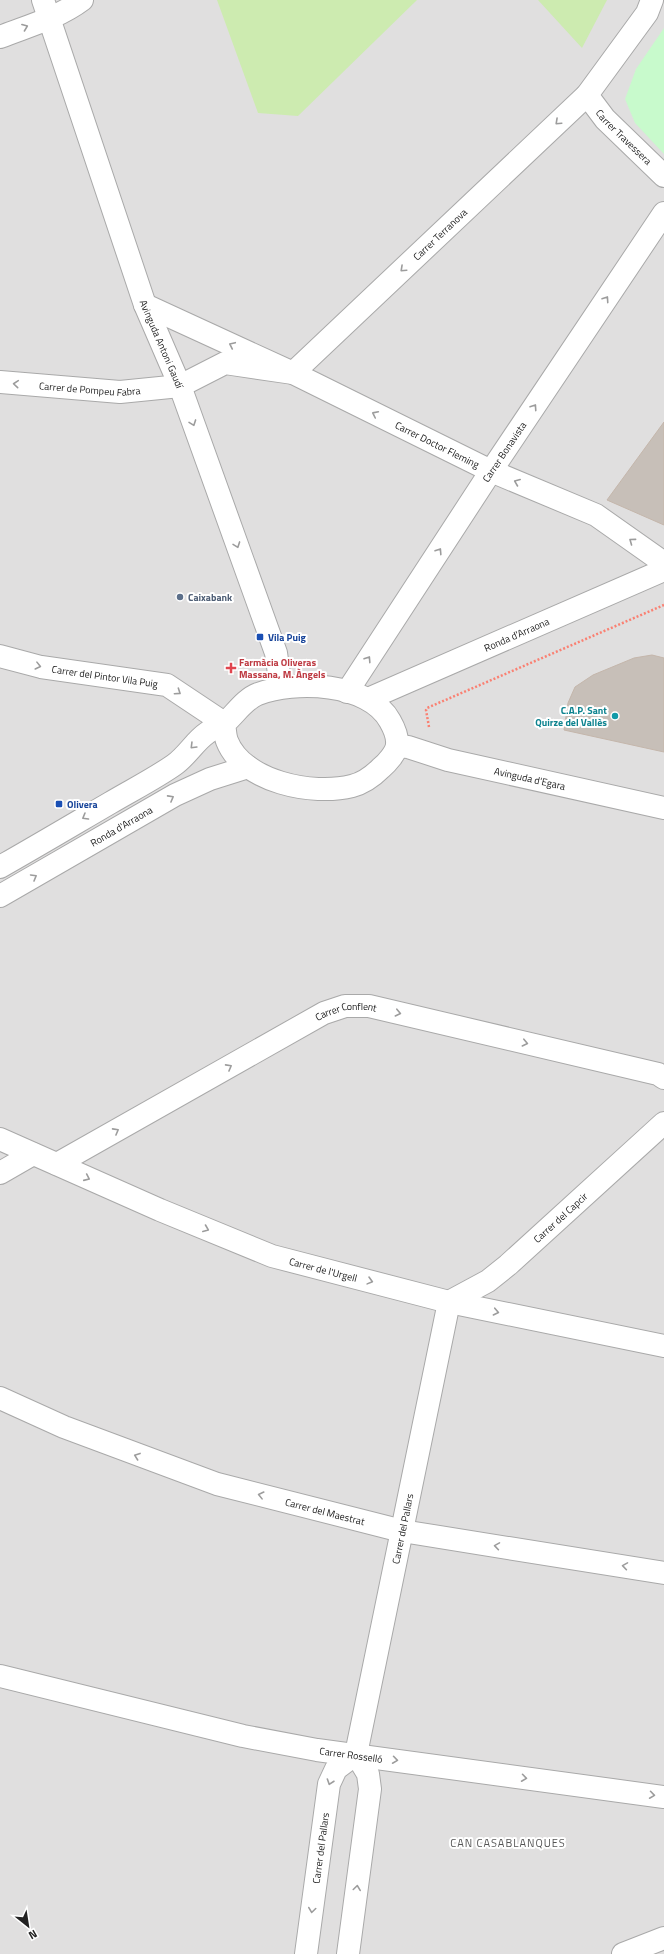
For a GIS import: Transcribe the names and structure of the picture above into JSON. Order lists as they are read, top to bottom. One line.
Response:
{"streets":{"street":["Carrer Travessera","Carrer Terranova","Avinguda Antoni Gaudí","Carrer de Pompeu Fabra","Carrer Doctor Fleming","Carrer Bonavista","Ronda d'Arraona","Carrer del Pintor Vila Puig","Avinguda d'Egara","Carrer Conflent","Carrer del Capcir","Carrer de l'Urgell","Carrer del Maestrat","Carrer del Pallars","Carrer Rosselló"]},"crossings":[["Carrer Travessera","Carrer Terranova"],["Carrer Terranova","Carrer Doctor Fleming"],["Avinguda Antoni Gaudí","Carrer de Pompeu Fabra"],["Avinguda Antoni Gaudí","Carrer Doctor Fleming"],["Avinguda Antoni Gaudí","Carrer Bonavista"],["Avinguda Antoni Gaudí","Ronda d'Arraona"],["Avinguda Antoni Gaudí","Carrer del Pintor Vila Puig"],["Avinguda Antoni Gaudí","Avinguda d'Egara"],["Carrer de Pompeu Fabra","Carrer Doctor Fleming"],["Carrer Doctor Fleming","Carrer Bonavista"],["Carrer Bonavista","Ronda d'Arraona"],["Carrer Bonavista","Carrer del Pintor Vila Puig"],["Carrer Bonavista","Avinguda d'Egara"],["Ronda d'Arraona","Carrer del Pintor Vila Puig"],["Ronda d'Arraona","Avinguda d'Egara"],["Carrer del Pintor Vila Puig","Avinguda d'Egara"],["Carrer Conflent","Carrer de l'Urgell"],["Carrer del Capcir","Carrer de l'Urgell"],["Carrer del Capcir","Carrer del Pallars"],["Carrer de l'Urgell","Carrer del Pallars"],["Carrer del Maestrat","Carrer del Pallars"],["Carrer del Pallars","Carrer Rosselló"]],"one_way":["Carrer Terranova","Avinguda Antoni Gaudí","Carrer de Pompeu Fabra","Carrer Doctor Fleming","Carrer Bonavista","Carrer del Pintor Vila Puig","Carrer Conflent","Carrer de l'Urgell","Carrer del Maestrat","Carrer Rosselló"],"districts":["CAN CASABLANQUES"],"places":{"other":["Caixabank","C.A.P. Sant Quirze del Vallès"],"transit":["Vila Puig","Olivera"],"health":["Farmàcia Oliveras Massana, M. Àngels"]},"north":"bottom right"}
